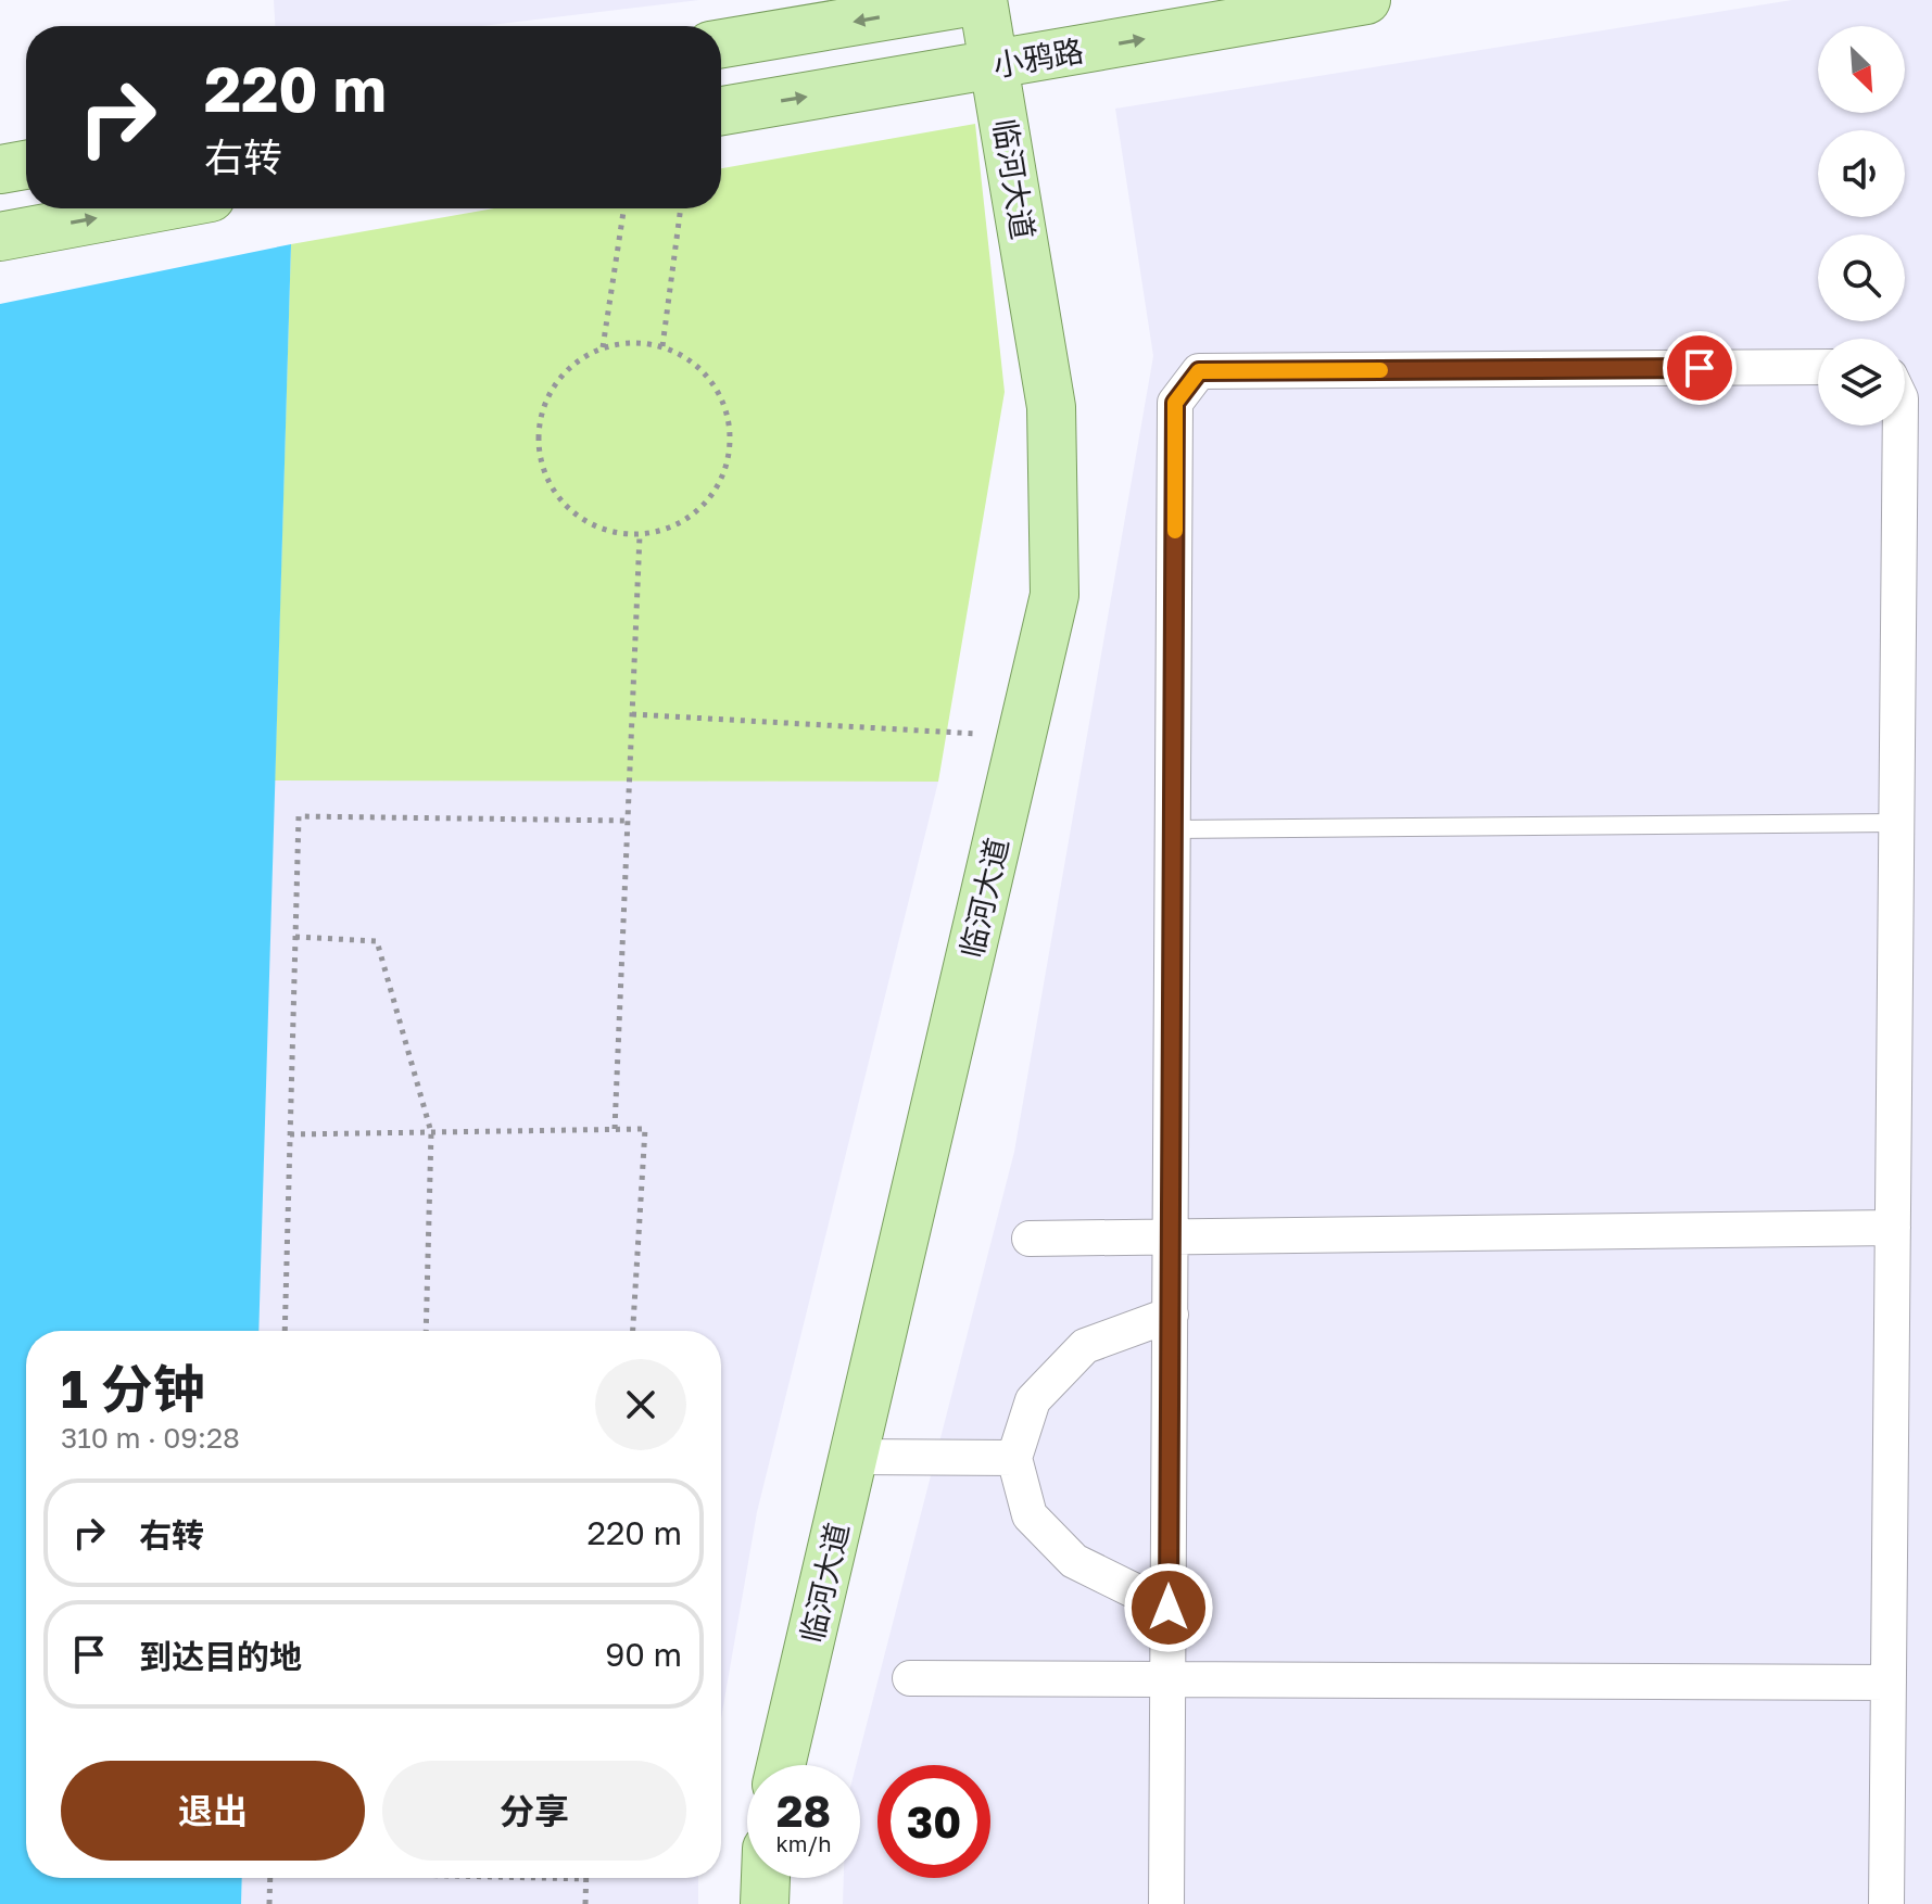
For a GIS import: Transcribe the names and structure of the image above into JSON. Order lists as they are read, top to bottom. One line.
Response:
{"streets":{"main road":["小鸦路","临河大道"]},"crossings":[["小鸦路","临河大道"]],"north":"bottom right","page":{"turn":["220 m","右转"],"heading":["1 分钟","310 m · 09:28"],"list":[{"name":"右转","value":"220 m"},{"name":"到达目的地","value":"90 m"}],"buttons":["退出","分享"],"speed":"28 km/h","limit":"30"}}
